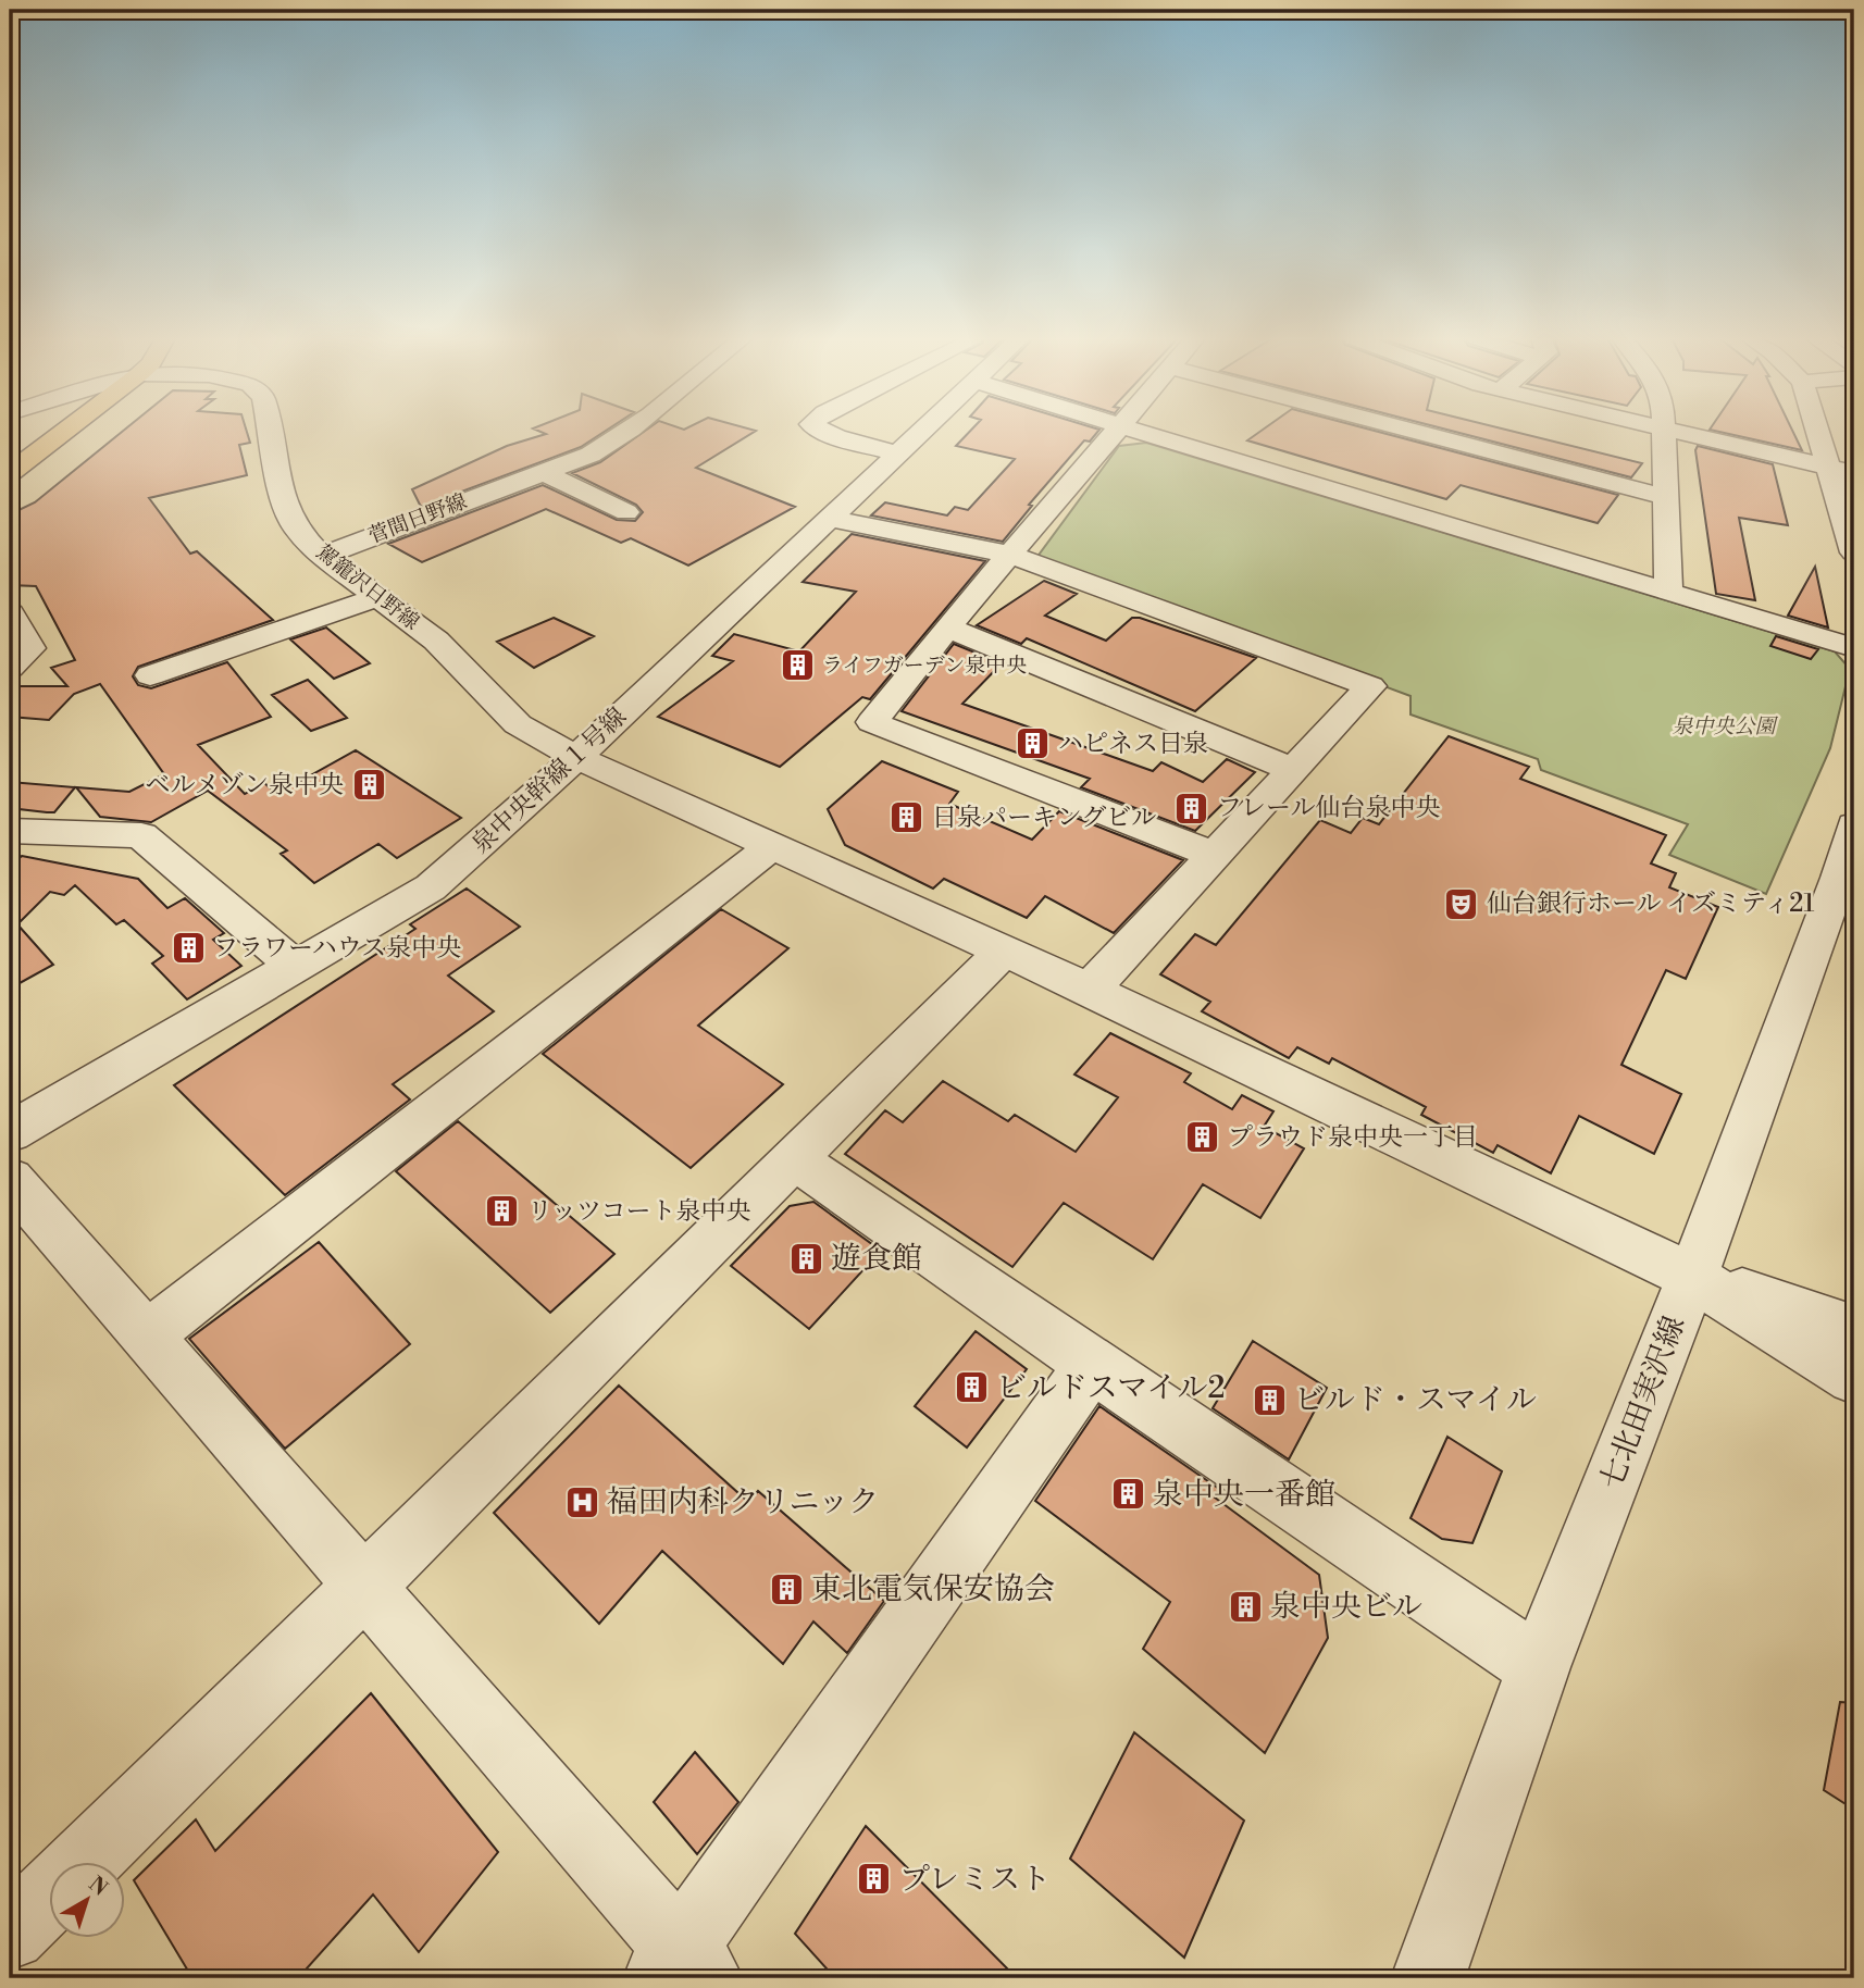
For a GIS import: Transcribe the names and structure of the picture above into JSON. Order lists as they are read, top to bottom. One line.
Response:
{"streets":{"street":["菅間日野線","駕籠沢日野線","泉中央幹線１号線","七北田実沢線"]},"crossings":[["菅間日野線","駕籠沢日野線"],["駕籠沢日野線","泉中央幹線１号線"],["駕籠沢日野線","七北田実沢線"]],"parks":["泉中央公園"],"places":{"building":["ライフガーデン泉中央","ハピネス日泉","ベルメゾン泉中央","フレール仙台泉中央","日泉パーキングビル","フラワーハウス泉中央","プラウド泉中央一丁目","リッツコート泉中央","遊食館","ビルドスマイル2","ビルド・スマイル","泉中央一番館","東北電気保安協会","泉中央ビル","プレミスト"],"theatre":["仙台銀行ホール イズミティ21"],"hospital":["福田内科クリニック"]},"north":"top right"}
